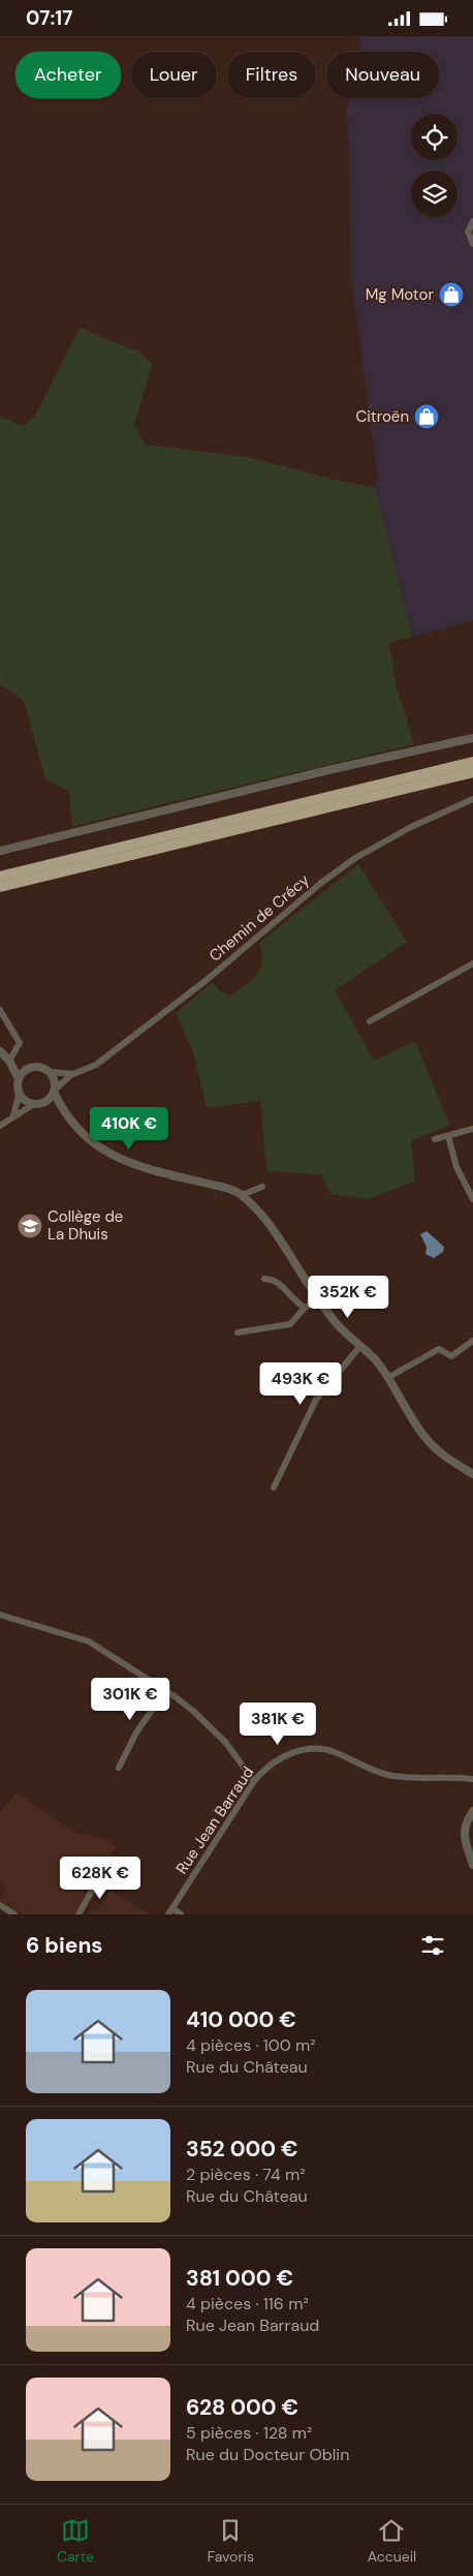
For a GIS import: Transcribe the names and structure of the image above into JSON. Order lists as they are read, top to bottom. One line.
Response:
{"streets":{"street":["Chemin de Crécy","Rue Jean Barraud"]},"places":{"shop":["Mg Motor","Citroën"],"school or university":["Collège de La Dhuis"]},"page":{"status":"07:17","chip":["Acheter","Louer","Filtres","Nouveau"],"price":["410K €","352K €","493K €","301K €","381K €","628K €"],"heading":"6 biens","list":[{"name":"410 000 €","note":"4 pièces · 100 m² · Rue du Château"},{"name":"352 000 €","note":"2 pièces · 74 m² · Rue du Château"},{"name":"381 000 €","note":"4 pièces · 116 m² · Rue Jean Barraud"},{"name":"628 000 €","note":"5 pièces · 128 m² · Rue du Docteur Oblin"}],"tabs":["Carte","Favoris","Accueil"]}}
